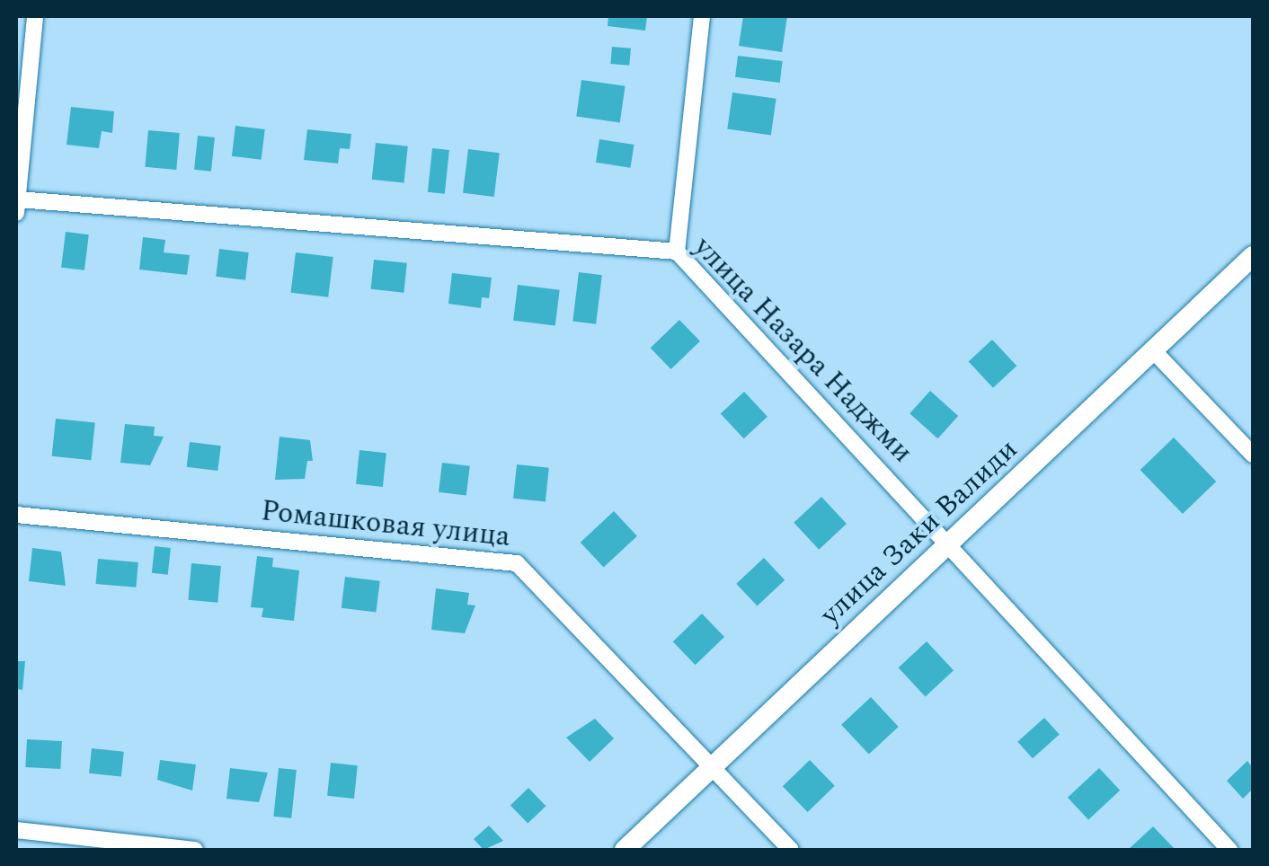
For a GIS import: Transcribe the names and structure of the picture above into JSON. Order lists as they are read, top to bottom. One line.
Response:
{"streets":{"street":["улица Назара Наджми","Ромашковая улица","улица Заки Валиди"]},"crossings":[["улица Назара Наджми","улица Заки Валиди"],["Ромашковая улица","улица Заки Валиди"]]}
